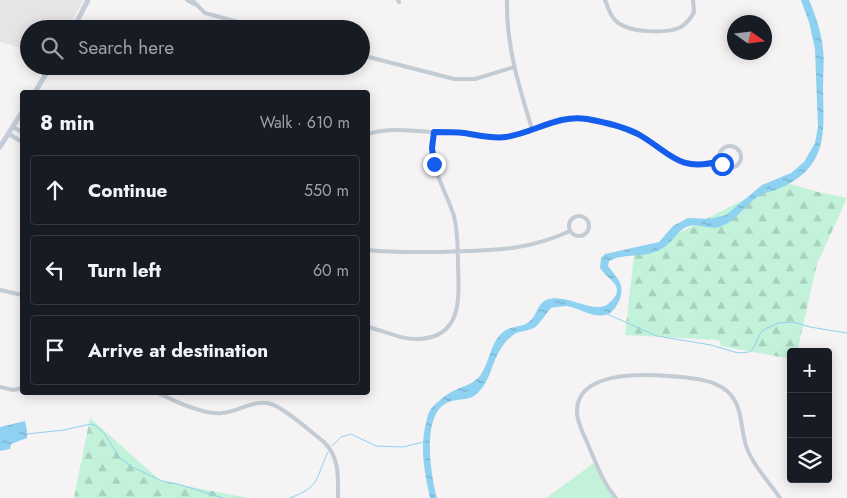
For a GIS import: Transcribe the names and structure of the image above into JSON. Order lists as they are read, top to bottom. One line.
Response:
{"north":"right","page":{"search":"Search here","heading":["8 min","Walk · 610 m"],"list":[["Continue","550 m"],["Turn left","60 m"],"Arrive at destination"],"map_buttons":["+","−"]}}
